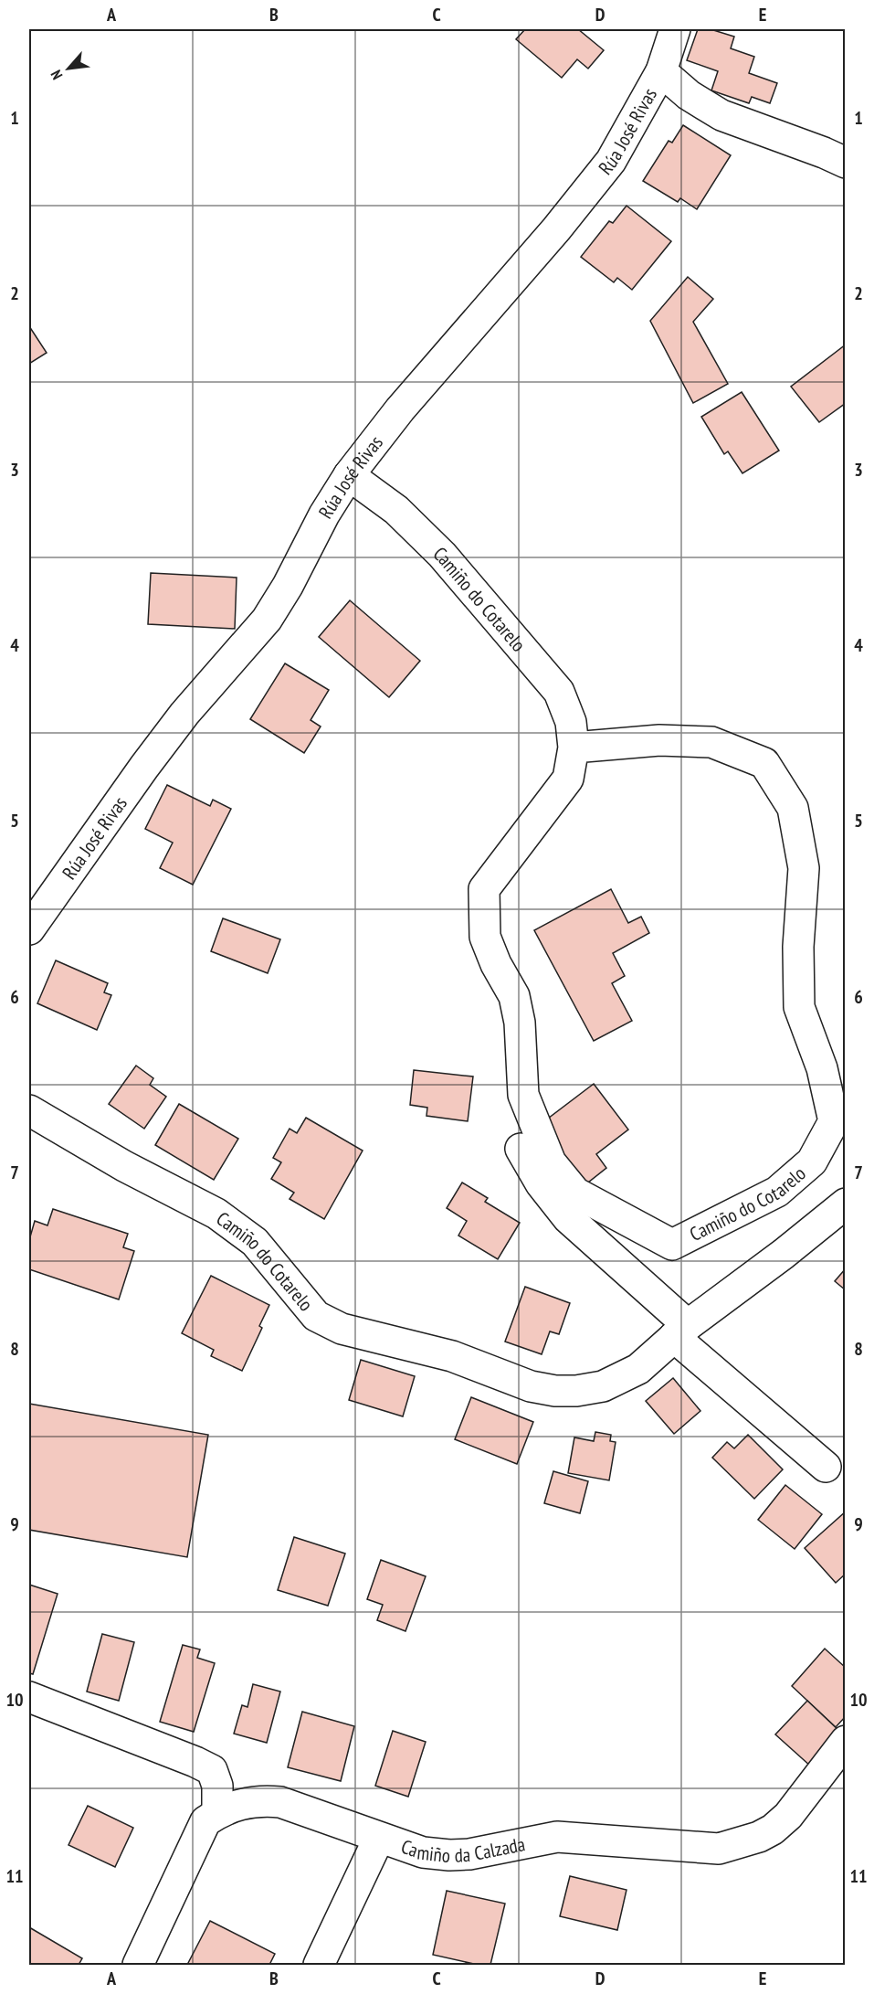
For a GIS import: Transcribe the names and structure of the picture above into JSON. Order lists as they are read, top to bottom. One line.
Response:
{"streets":{"street":["Rúa José Rivas","Camiño do Cotarelo","Camiño da Calzada"]},"crossings":[["Rúa José Rivas","Camiño do Cotarelo"]],"north":"bottom left","grid":{"columns":["A","B","C","D","E"],"rows":["1","2","3","4","5","6","7","8","9","10","11"]}}
